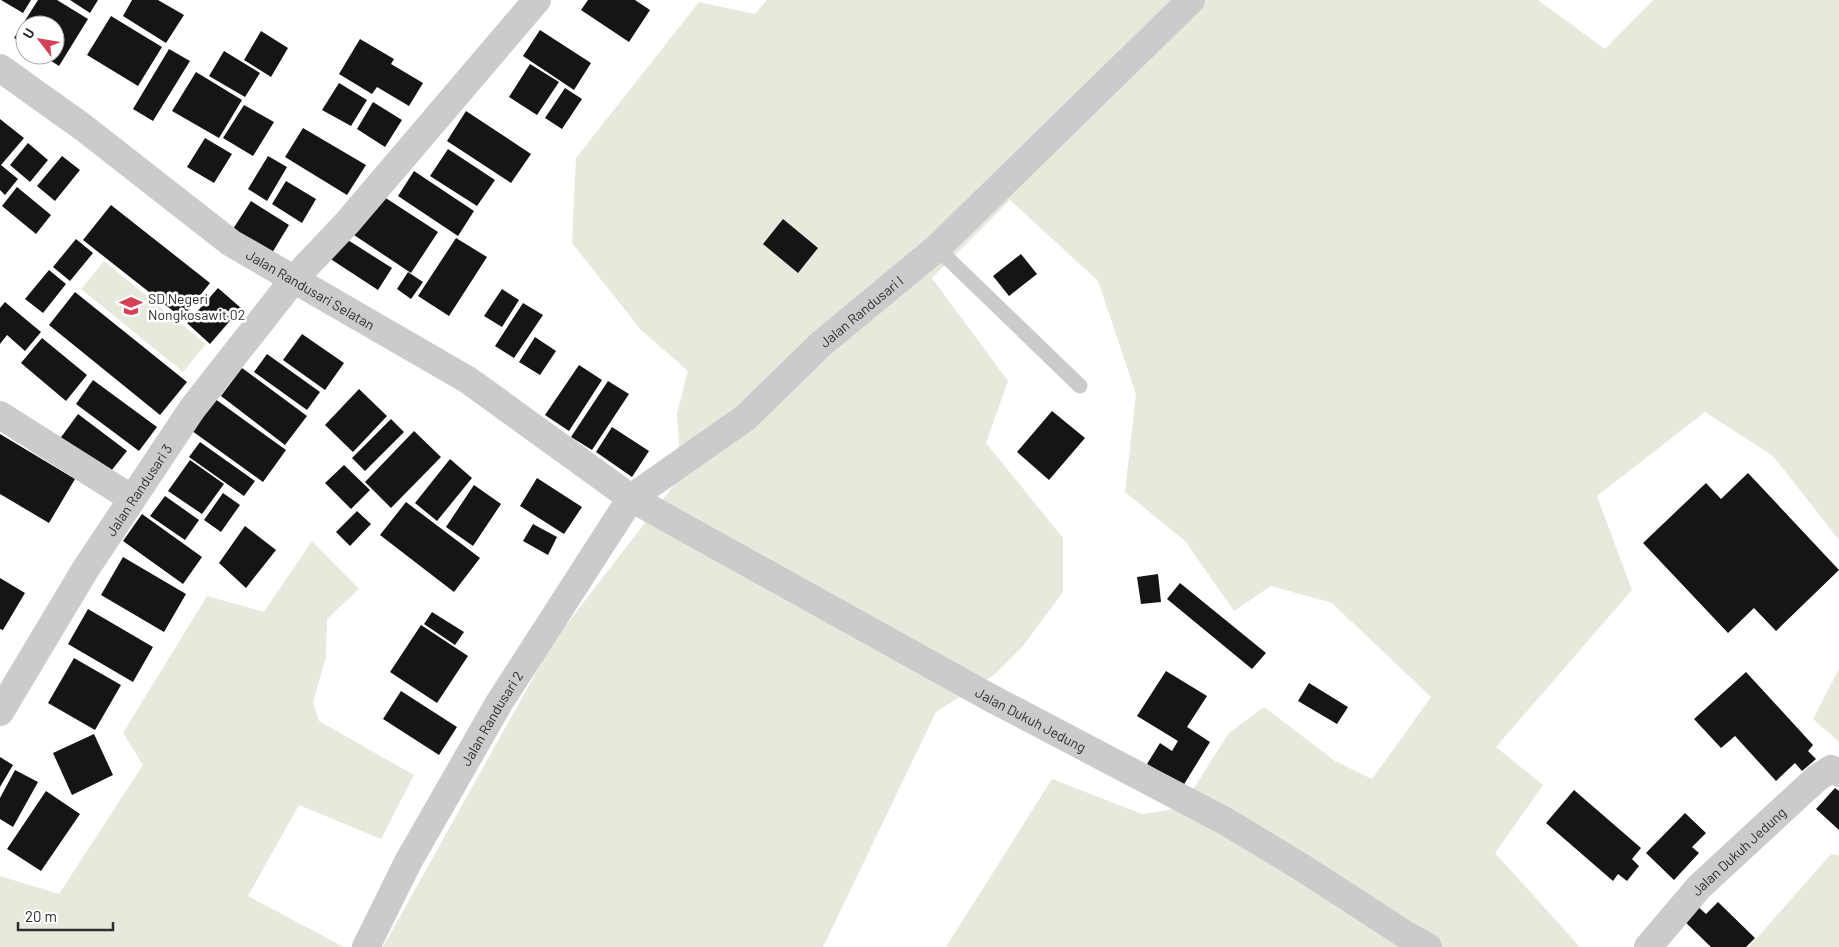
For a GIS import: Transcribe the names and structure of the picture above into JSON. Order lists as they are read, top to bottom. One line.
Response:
{"streets":{"street":["Jalan Randusari Selatan","Jalan Randusari I","Jalan Randusari 3","Jalan Randusari 2","Jalan Dukuh Jedung"]},"crossings":[["Jalan Randusari Selatan","Jalan Randusari I"],["Jalan Randusari Selatan","Jalan Randusari 3"],["Jalan Randusari Selatan","Jalan Randusari 2"],["Jalan Randusari Selatan","Jalan Dukuh Jedung"],["Jalan Randusari I","Jalan Randusari 2"],["Jalan Randusari I","Jalan Dukuh Jedung"],["Jalan Randusari 2","Jalan Dukuh Jedung"]],"places":{"school or university":["SD Negeri Nongkosawit 02"]},"scale_bar":"20 m","north":"top left"}
